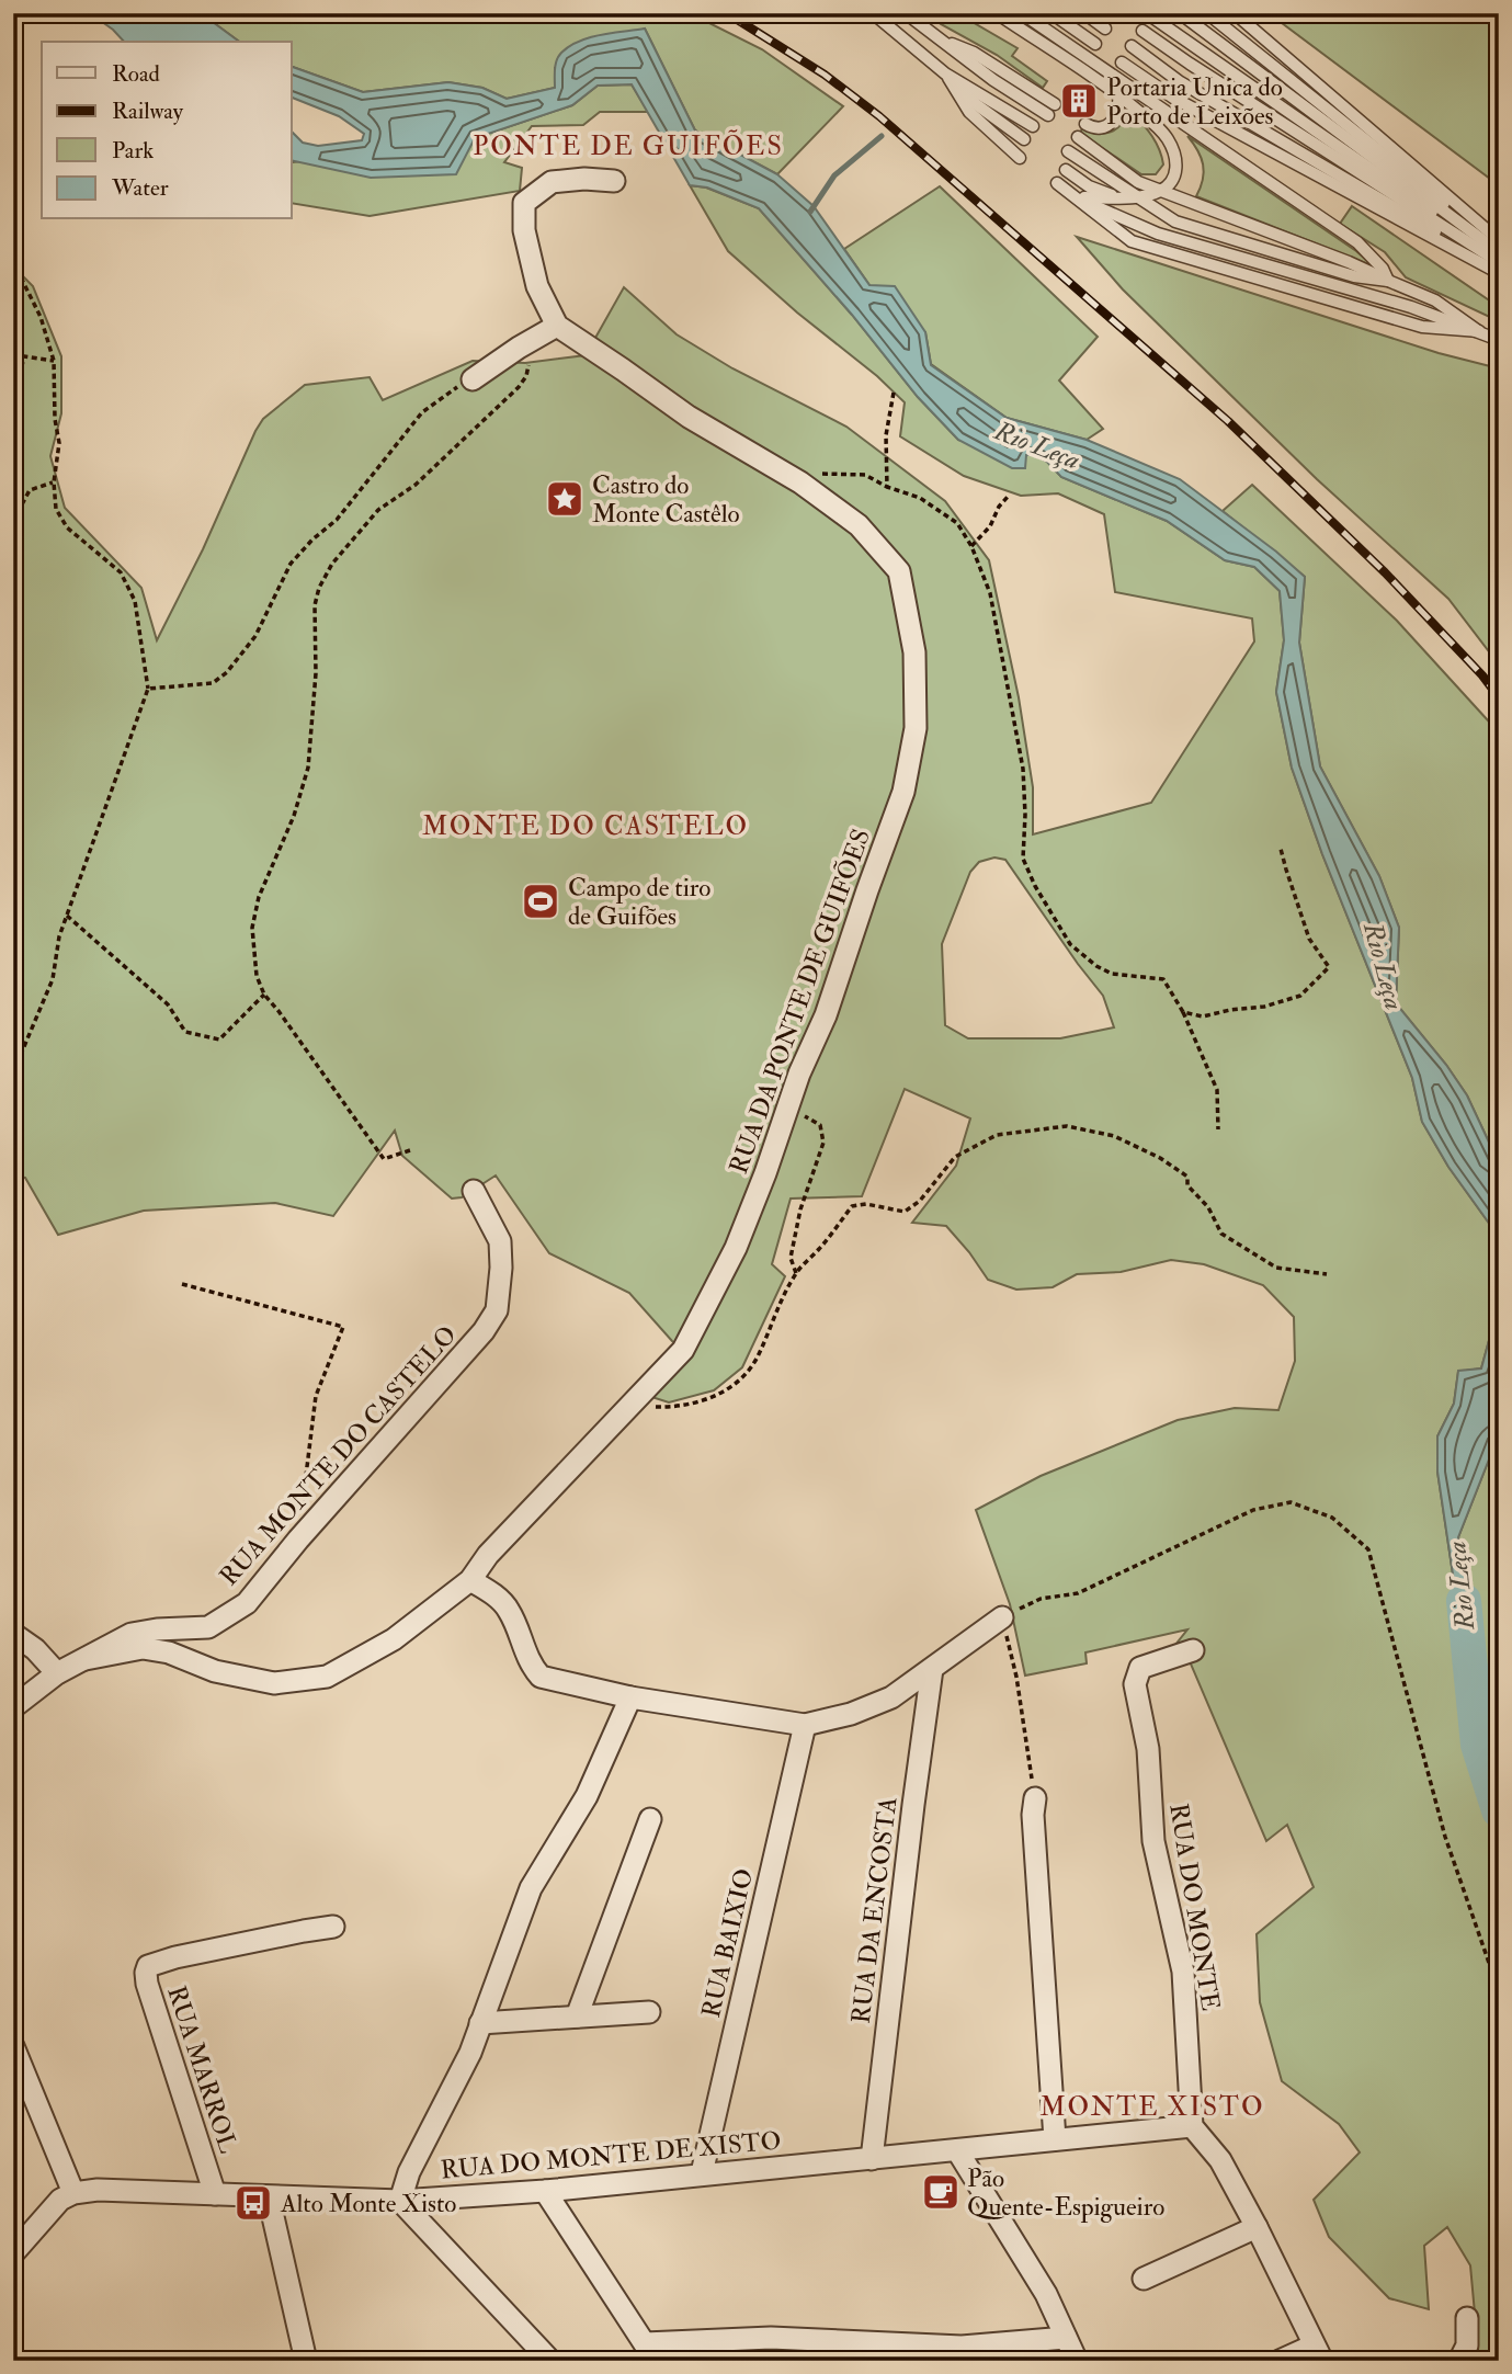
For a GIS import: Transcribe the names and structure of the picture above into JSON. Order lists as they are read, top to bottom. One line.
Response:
{"streets":{"street":["RUA DA PONTE DE GUIFÕES","RUA MONTE DO CASTELO","RUA DO MONTE","RUA DA ENCOSTA","RUA BAIXIO","RUA MARROL","RUA DO MONTE DE XISTO"]},"crossings":[["RUA DA PONTE DE GUIFÕES","RUA MONTE DO CASTELO"],["RUA DO MONTE","RUA DO MONTE DE XISTO"],["RUA DA ENCOSTA","RUA DO MONTE DE XISTO"],["RUA BAIXIO","RUA DO MONTE DE XISTO"],["RUA MARROL","RUA DO MONTE DE XISTO"]],"districts":["PONTE DE GUIFÕES","MONTE DO CASTELO","MONTE XISTO"],"water":["Rio Leça"],"places":{"building":["Portaria Unica do Porto de Leixões"],"place":["Castro do Monte Castêlo"],"sports":["Campo de tiro de Guifões"],"cafe":["Pão Quente-Espigueiro"],"bus stop":["Alto Monte Xisto"]},"legend":["Road","Railway","Park","Water"]}
